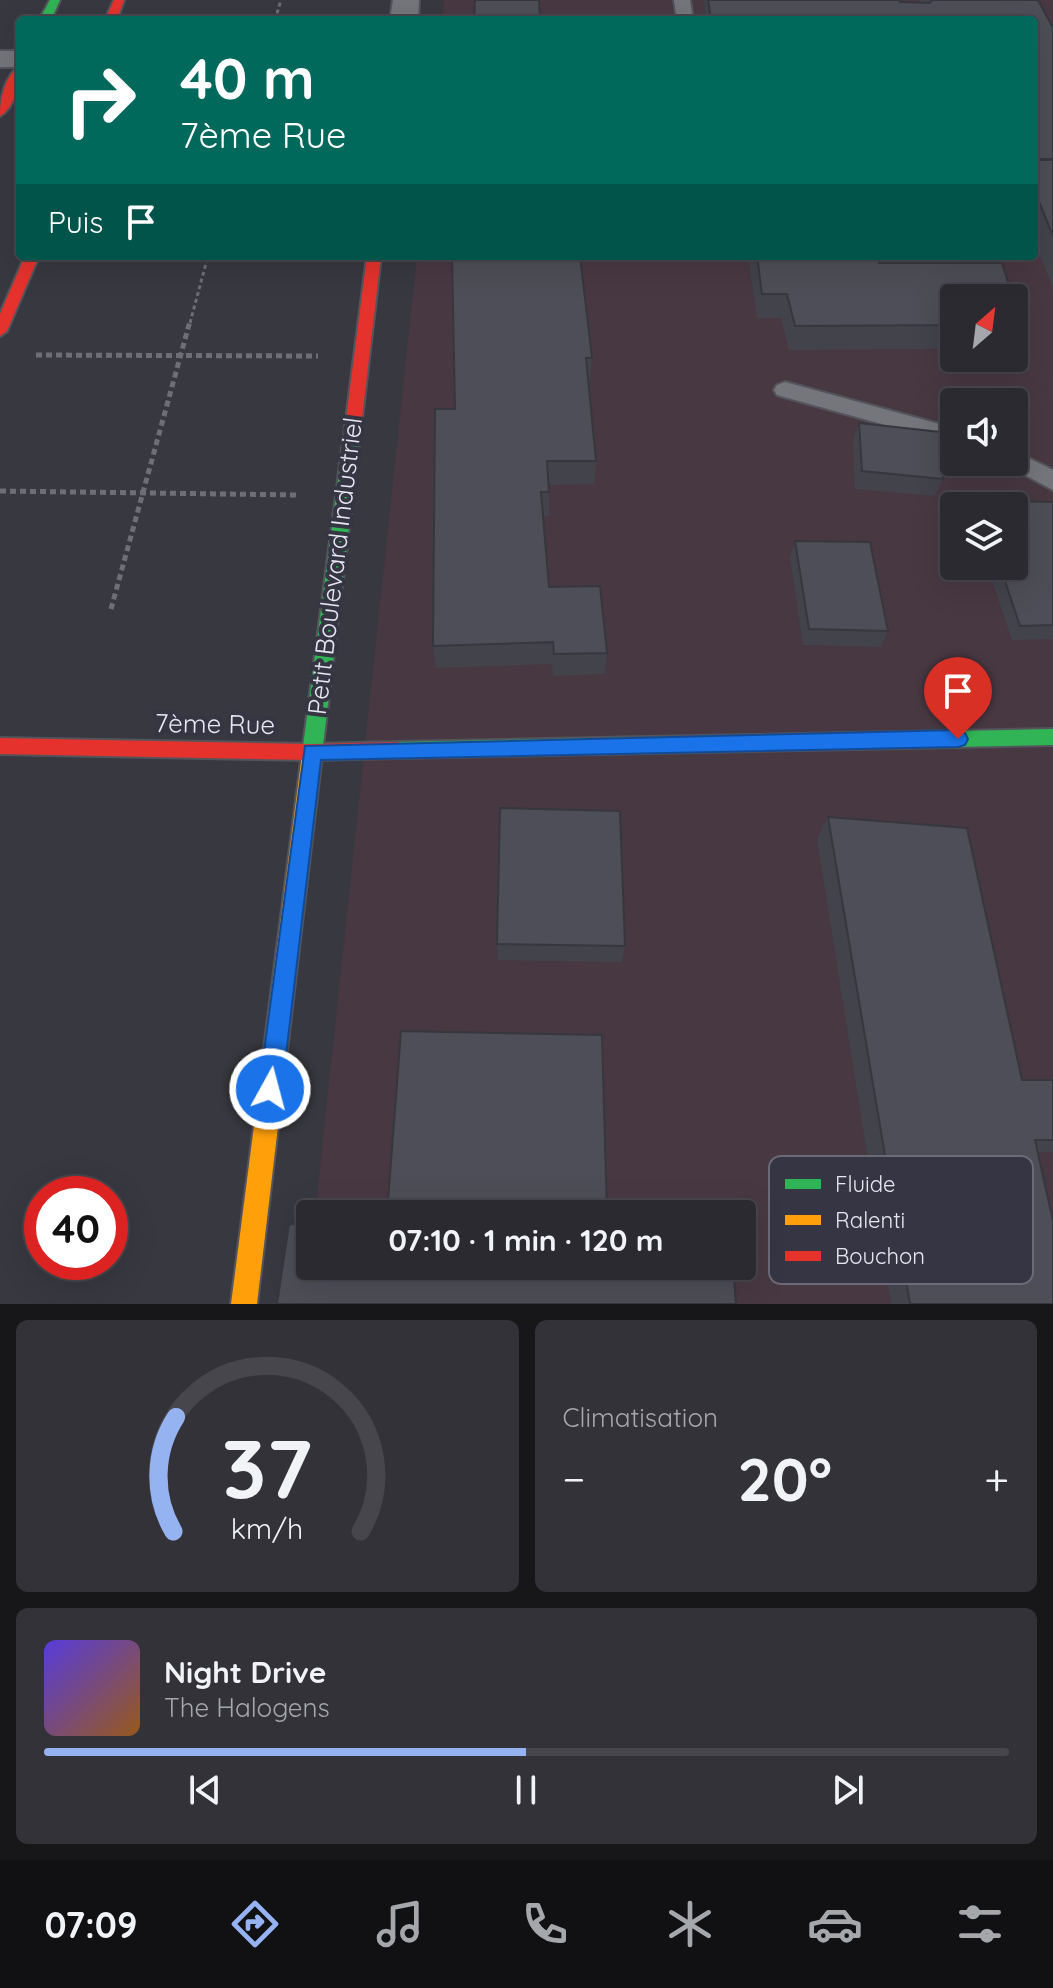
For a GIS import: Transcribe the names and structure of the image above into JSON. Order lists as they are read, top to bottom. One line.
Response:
{"streets":{"main road":["Petit Boulevard Industriel","7ème Rue"]},"crossings":[["Petit Boulevard Industriel","7ème Rue"]],"legend":["Fluide","Ralenti","Bouchon"],"north":"top right","page":{"turn":["40 m","7ème Rue"],"then":"Puis","limit":"40","trip":"07:10 · 1 min · 120 m","tile":"Climatisation","heat":["−","20°","+"],"song":["Night Drive","The Halogens"],"tabs":"07:09","gauge":["37","km/h"]}}
